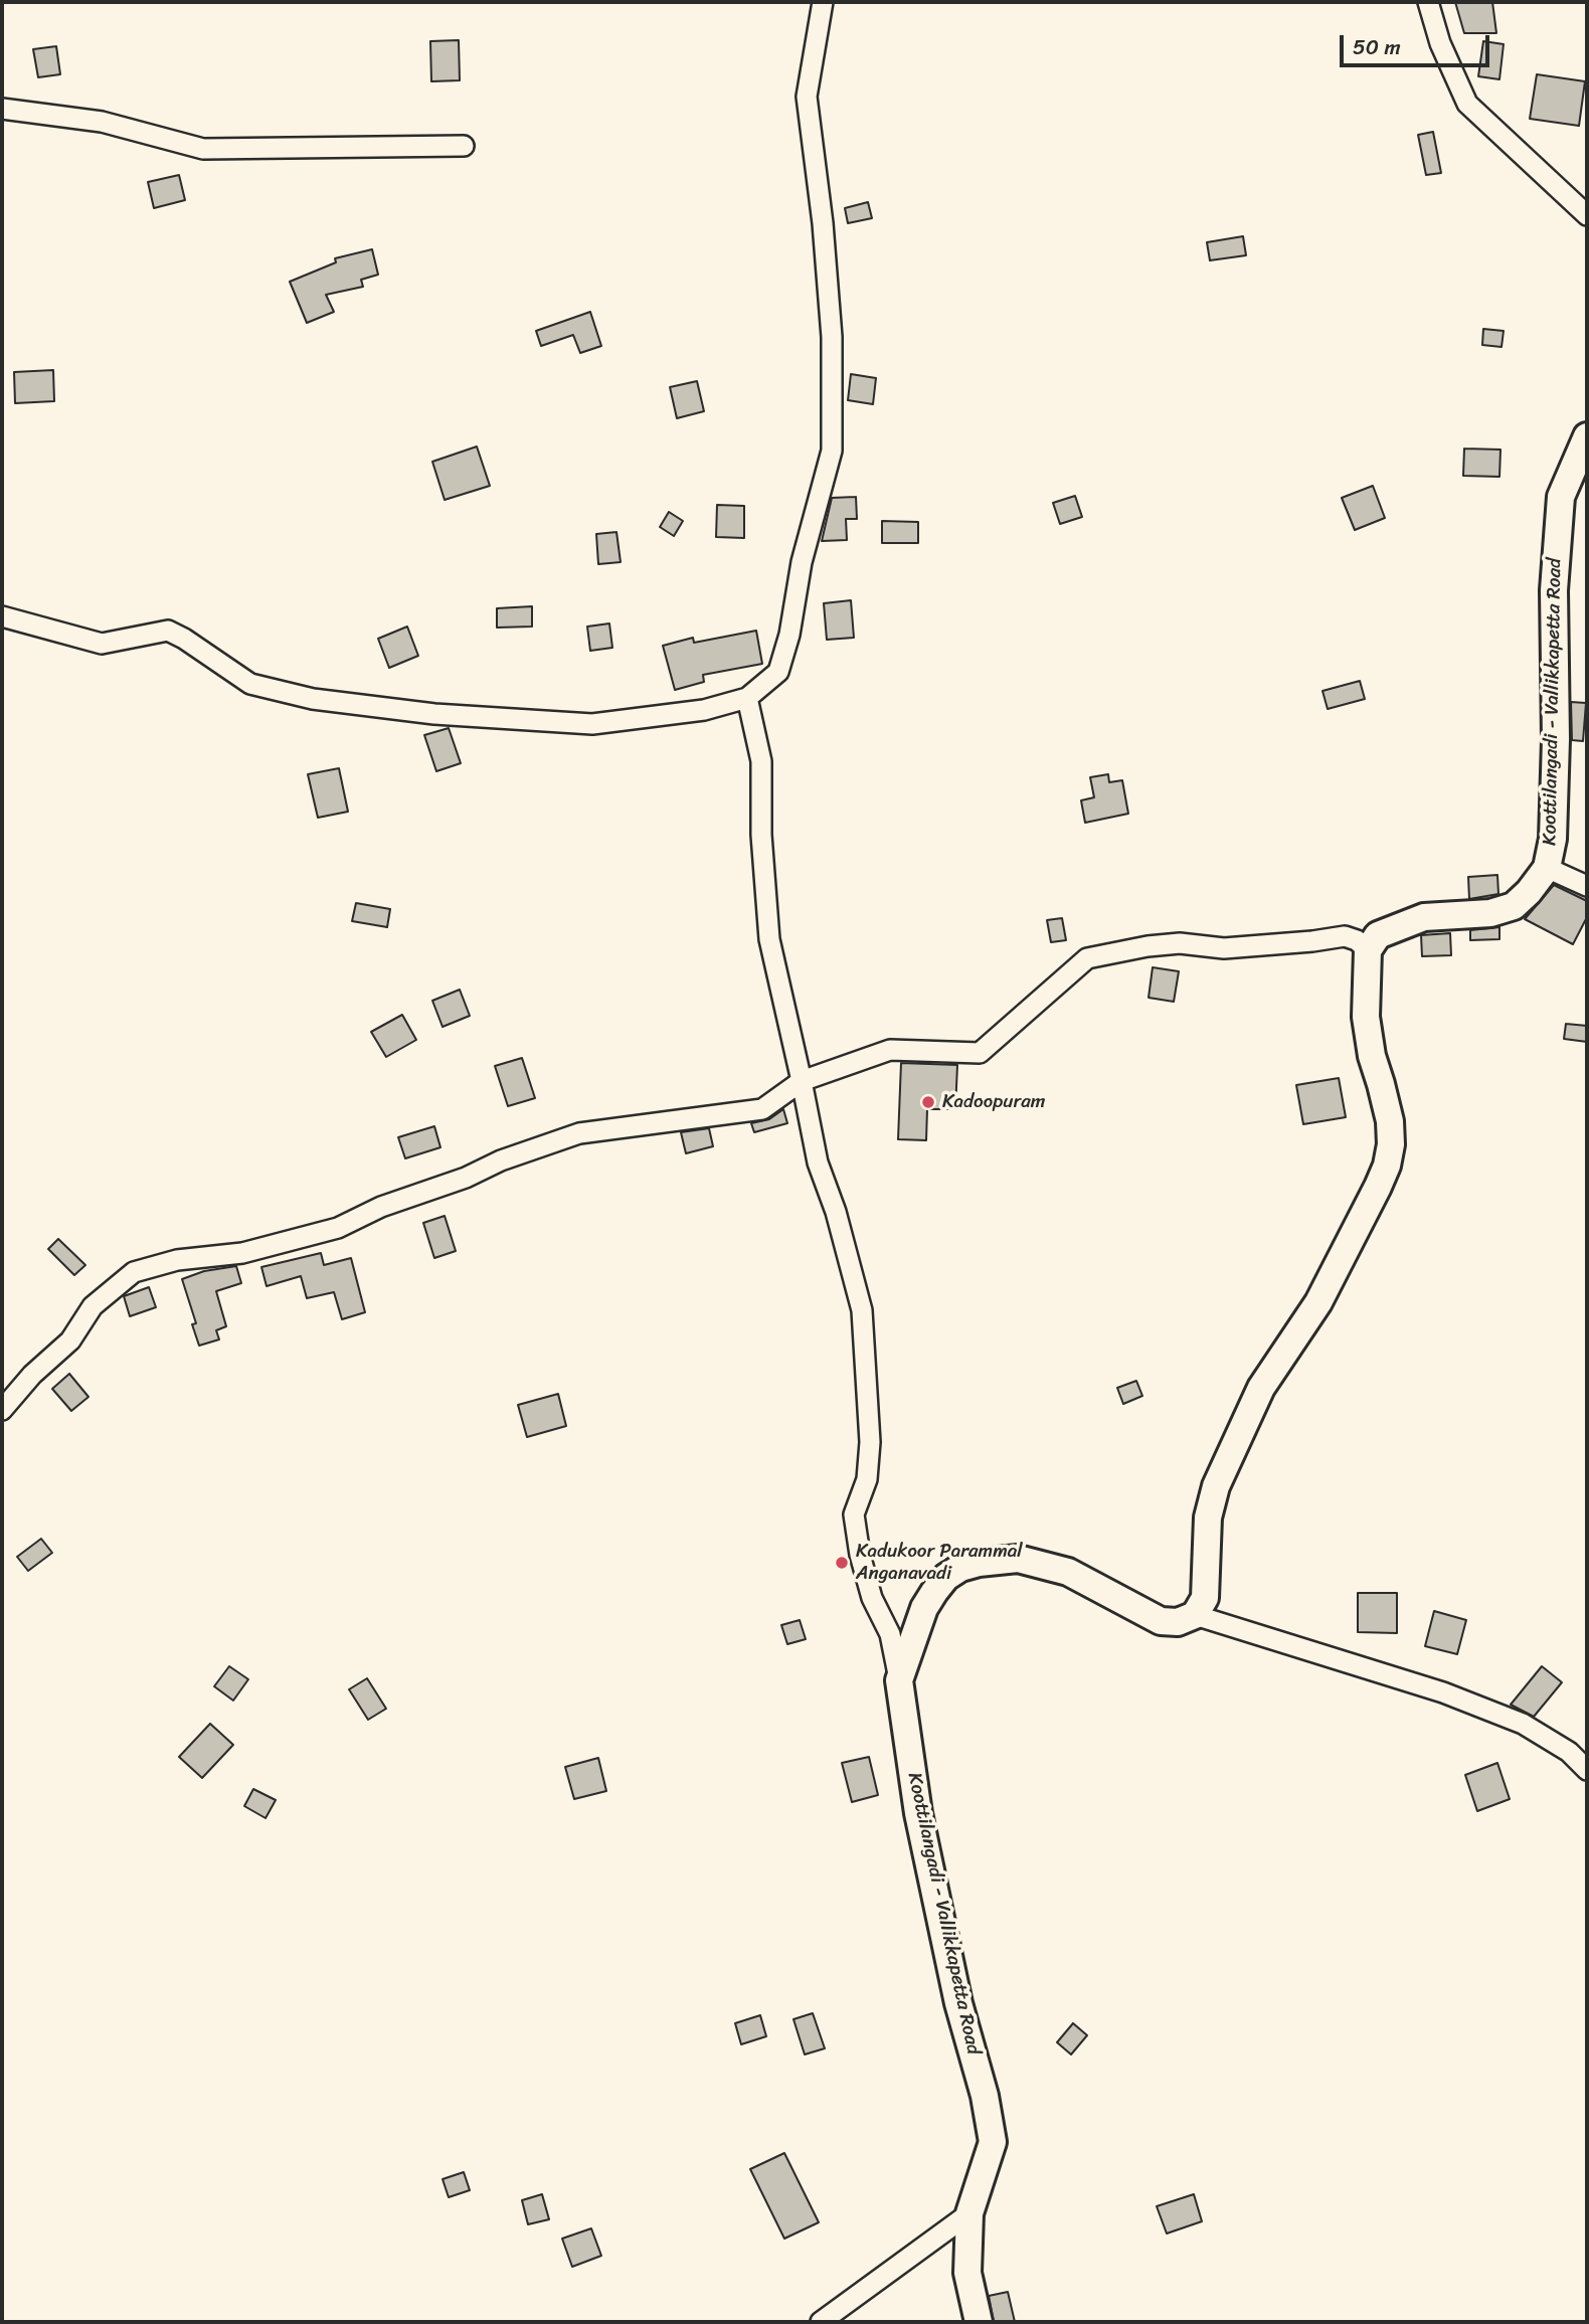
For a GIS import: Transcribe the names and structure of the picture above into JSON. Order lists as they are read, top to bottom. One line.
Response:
{"streets":{"main road":["Koottilangadi - Vallikkapetta Road"]},"places":["Kadoopuram","Kadukoor Parammal Anganavadi"],"scale_bar":"50 m"}
